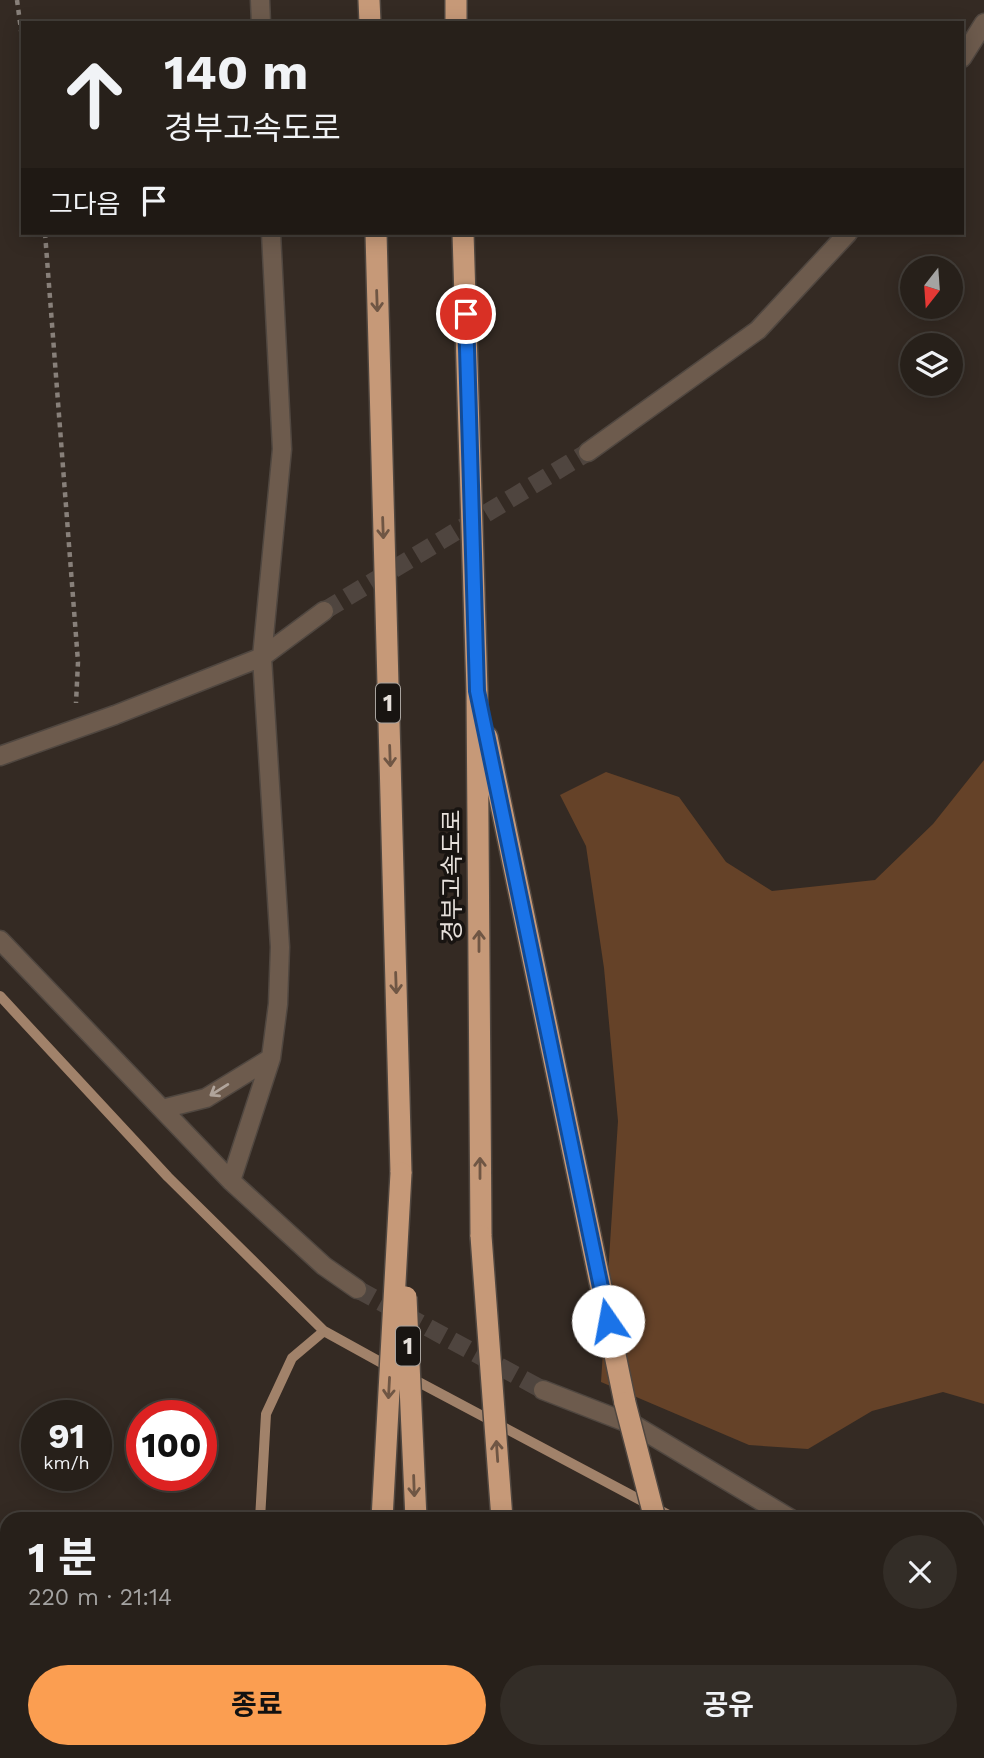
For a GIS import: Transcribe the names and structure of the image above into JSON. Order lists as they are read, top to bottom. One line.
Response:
{"streets":{"highway":["1","경부고속도로"]},"north":"bottom","page":{"turn":["140 m","경부고속도로"],"then":"그다음","speed":"91 km/h","limit":"100","heading":["1 분","220 m · 21:14"],"buttons":["종료","공유"]}}
